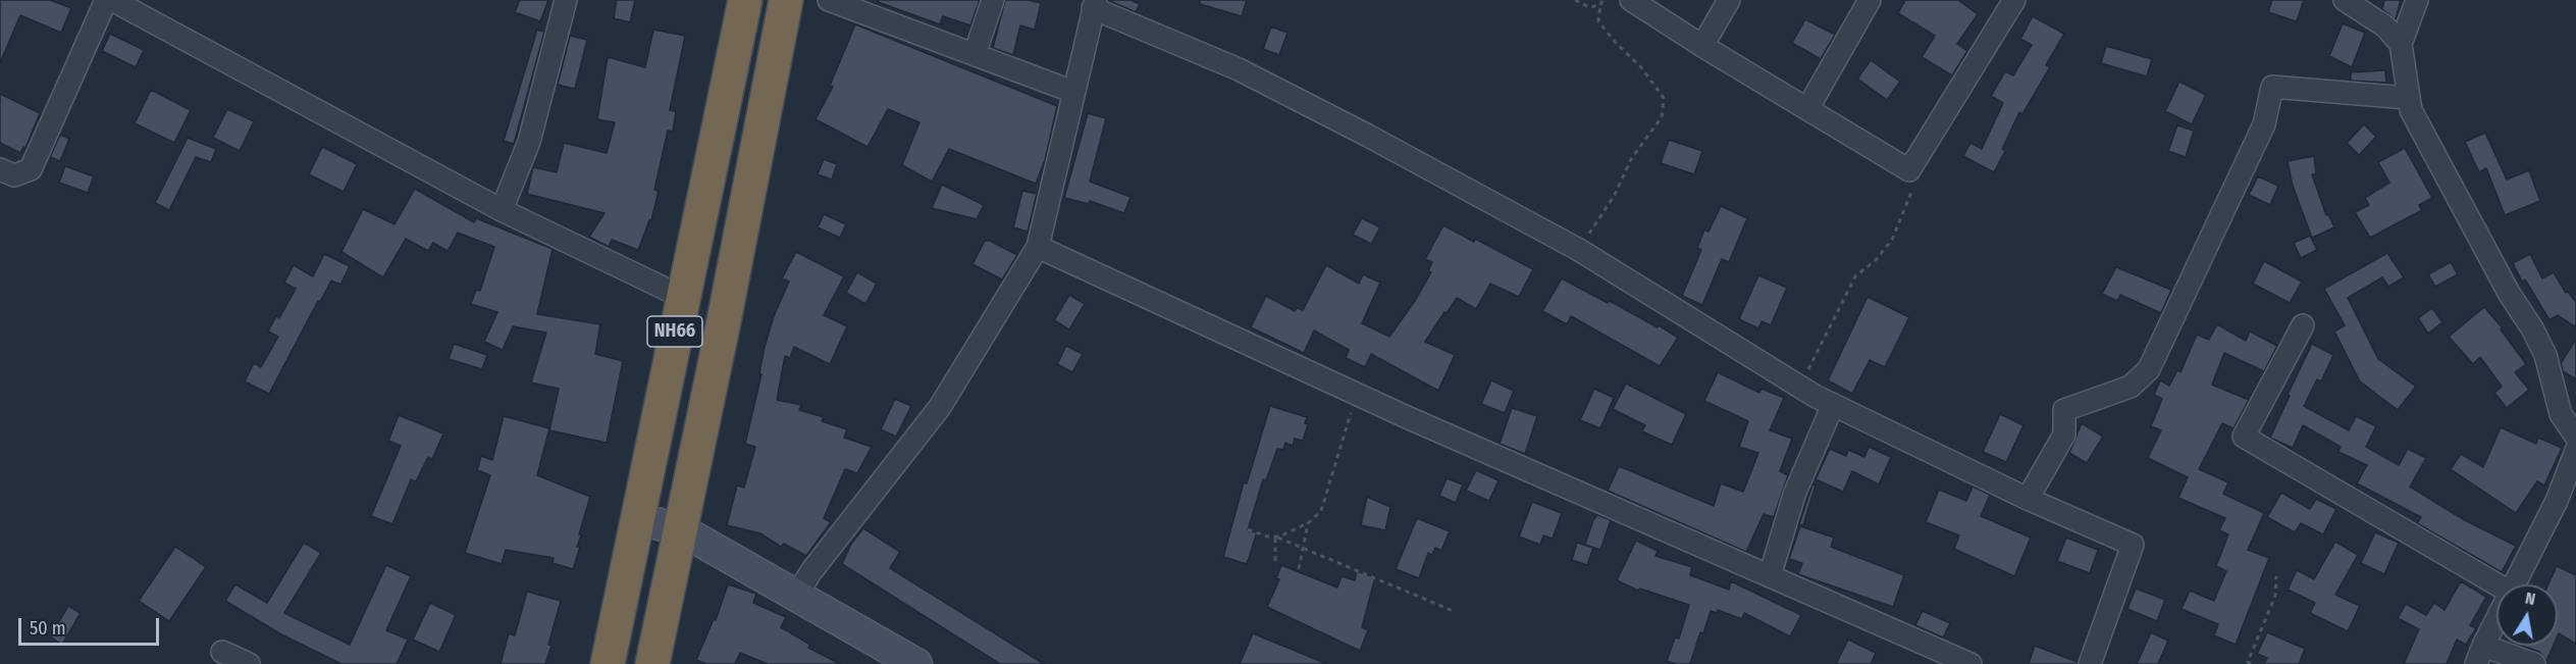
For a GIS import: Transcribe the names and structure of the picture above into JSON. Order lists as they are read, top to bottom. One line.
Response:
{"streets":{"highway":["NH66"]},"scale_bar":"50 m","north":"top"}
